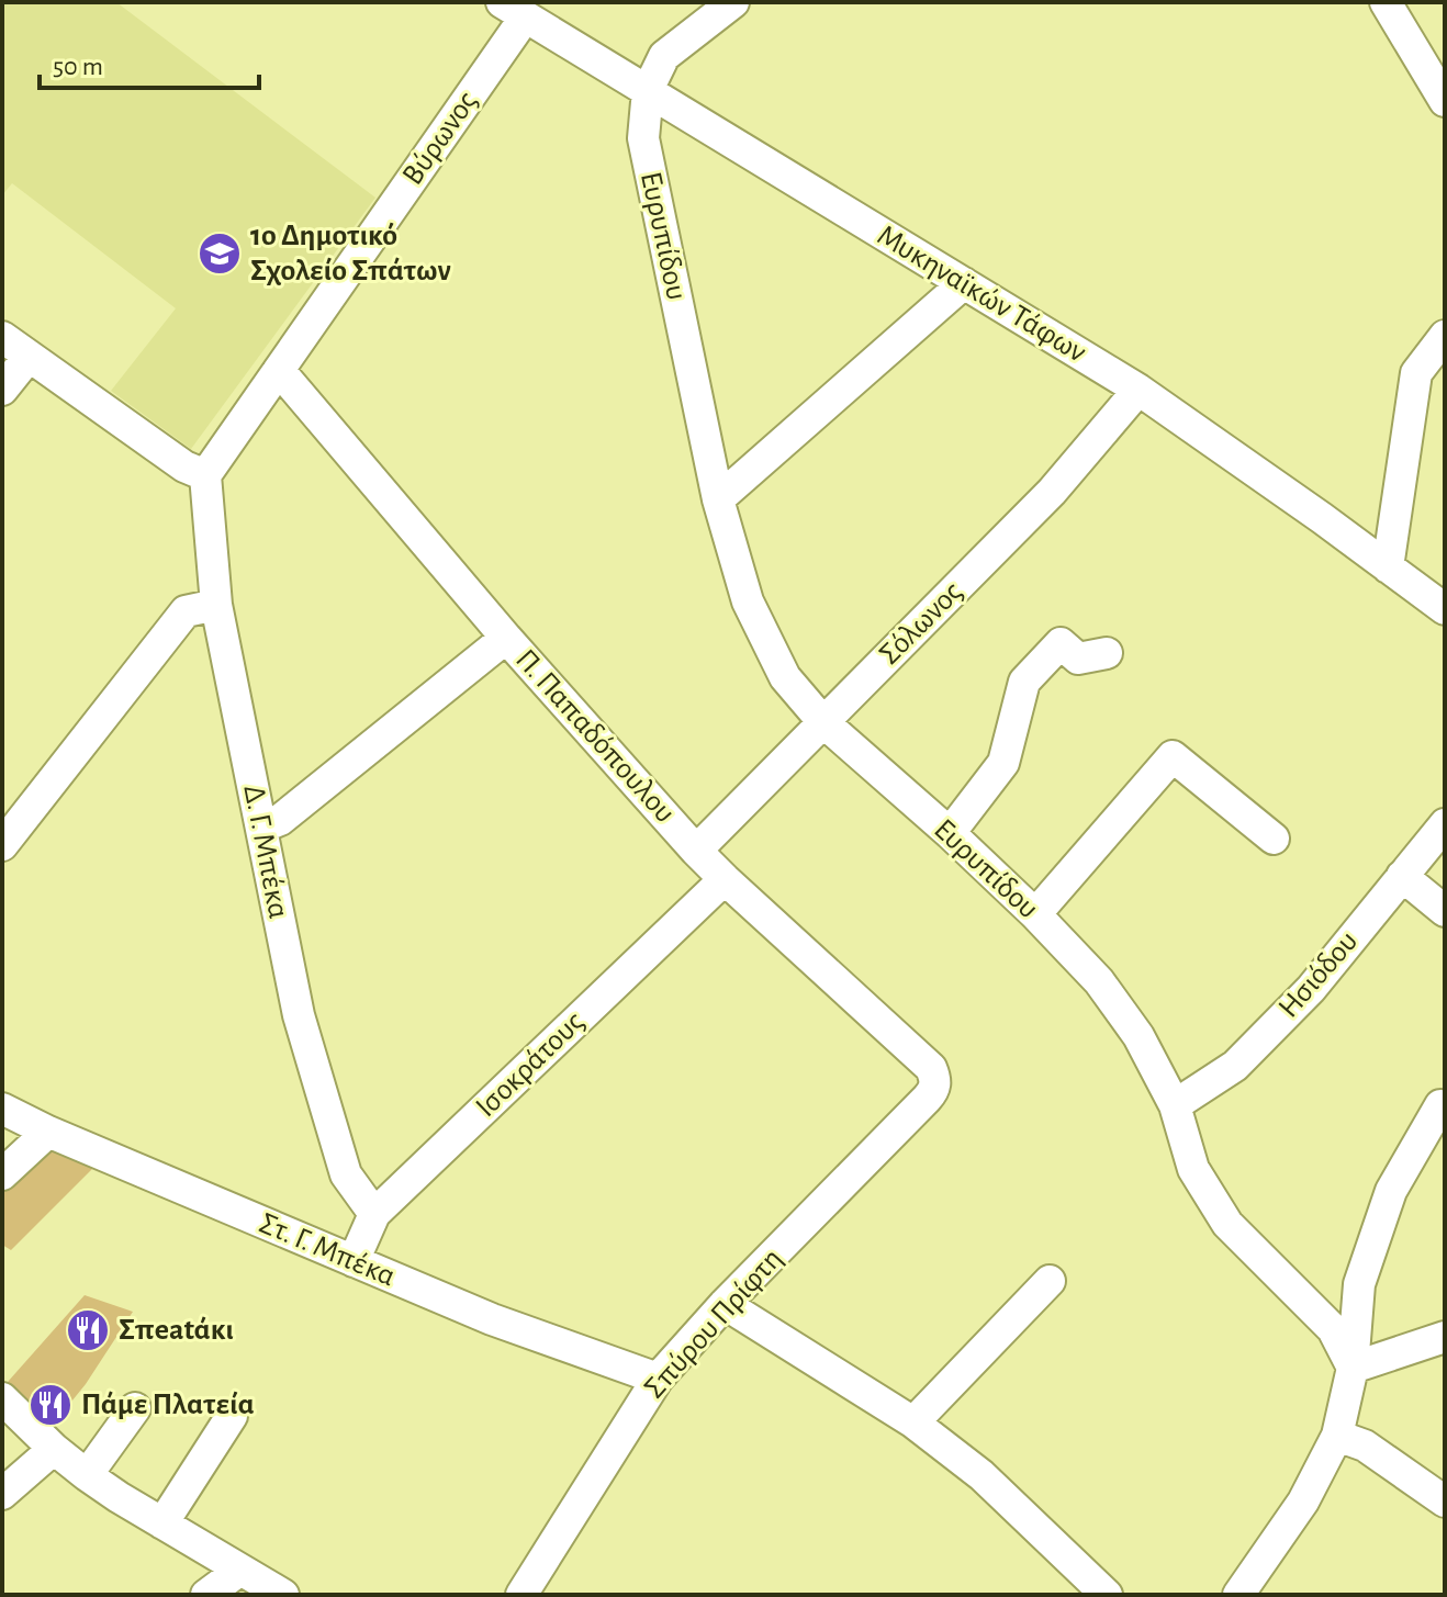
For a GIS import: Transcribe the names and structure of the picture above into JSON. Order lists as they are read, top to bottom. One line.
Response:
{"streets":{"street":["Βύρωνος","Ευρυπίδου","Μυκηναϊκών Τάφων","Σόλωνος","Π. Παπαδόπουλου","Δ. Γ. Μπέκα","Ησιόδου","Ισοκράτους","Στ. Γ. Μπέκα","Σπύρου Πρίφτη"]},"crossings":[["Βύρωνος","Μυκηναϊκών Τάφων"],["Βύρωνος","Π. Παπαδόπουλου"],["Βύρωνος","Δ. Γ. Μπέκα"],["Ευρυπίδου","Μυκηναϊκών Τάφων"],["Ευρυπίδου","Σόλωνος"],["Ευρυπίδου","Ησιόδου"],["Μυκηναϊκών Τάφων","Σόλωνος"],["Σόλωνος","Π. Παπαδόπουλου"],["Π. Παπαδόπουλου","Ισοκράτους"],["Π. Παπαδόπουλου","Σπύρου Πρίφτη"],["Δ. Γ. Μπέκα","Ισοκράτους"],["Ισοκράτους","Στ. Γ. Μπέκα"],["Στ. Γ. Μπέκα","Σπύρου Πρίφτη"]],"places":{"school or university":["1ο Δημοτικό Σχολείο Σπάτων"],"restaurant":["Σπeatάκι","Πάμε Πλατεία"]},"scale_bar":"50 m"}
